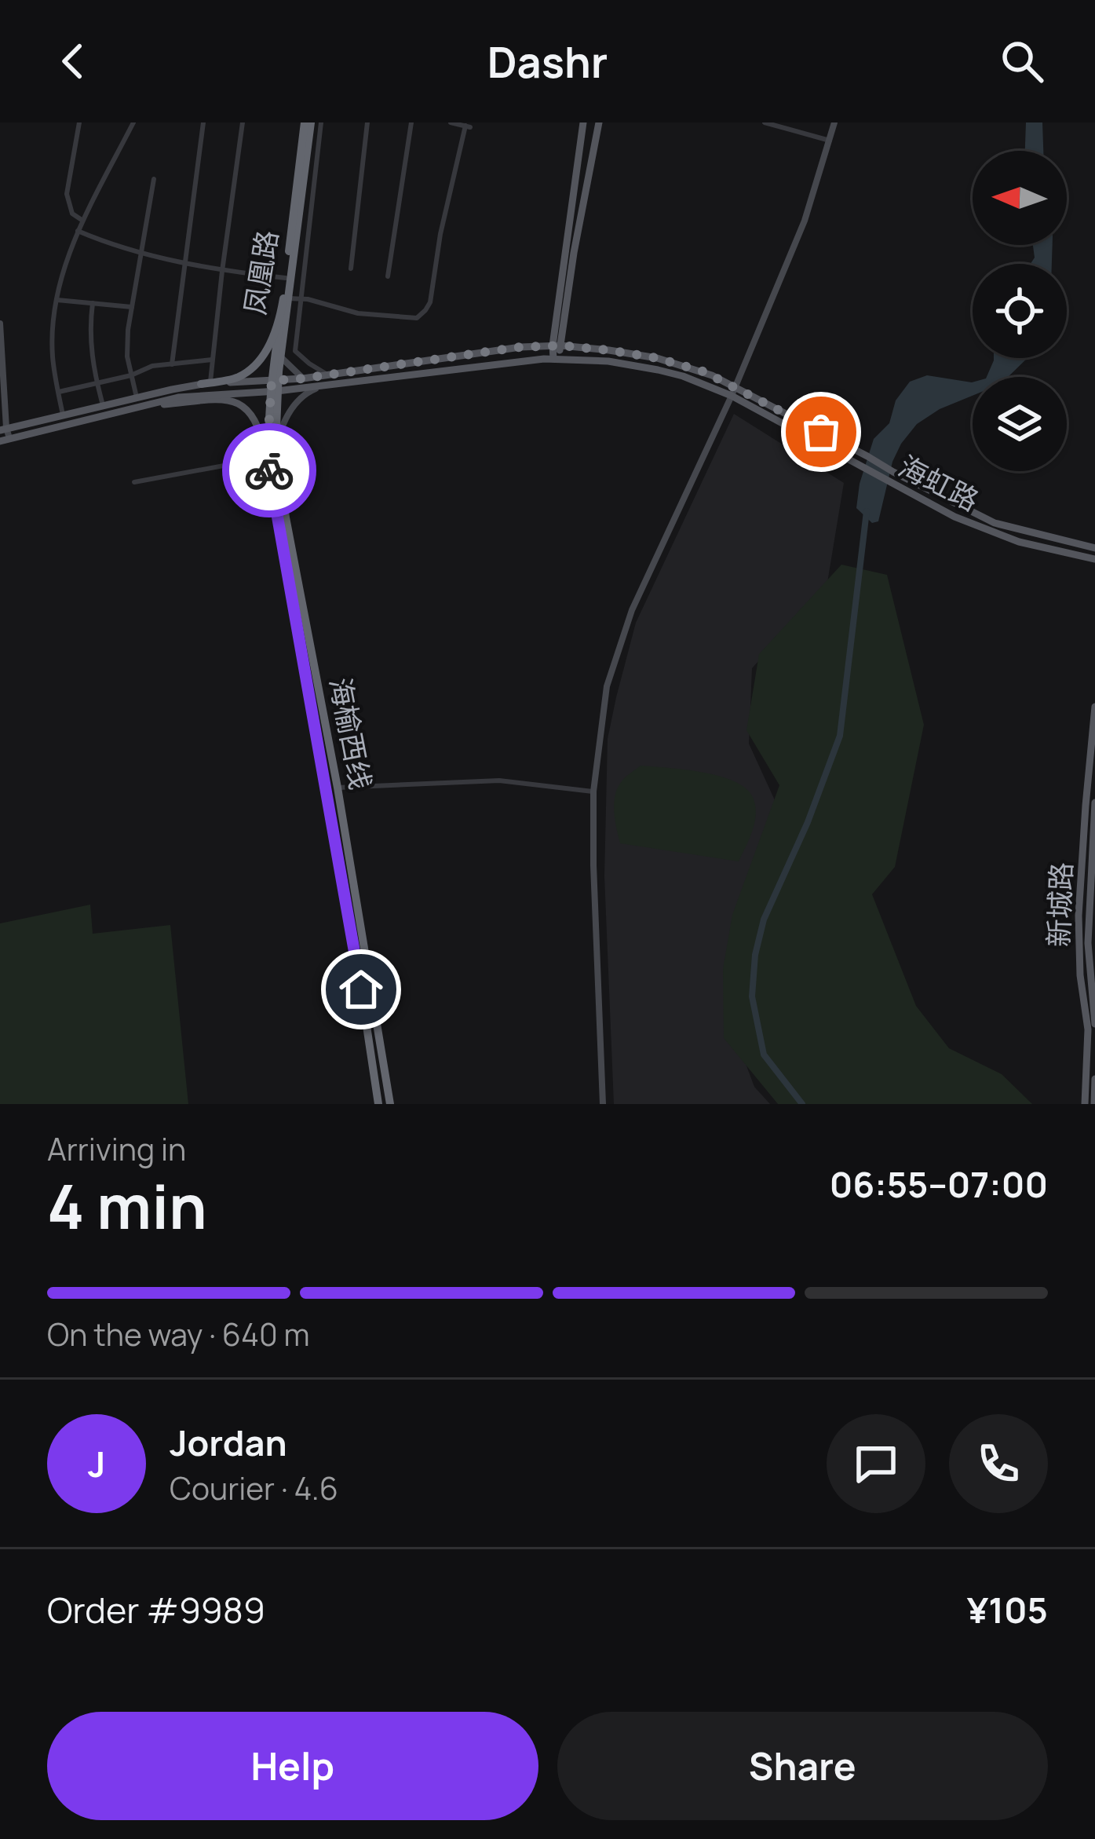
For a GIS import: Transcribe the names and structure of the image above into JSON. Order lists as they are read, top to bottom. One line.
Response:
{"streets":{"highway":["凤凰路","海榆西线"],"main road":["海虹路","新城路"]},"crossings":[["凤凰路","海虹路"],["凤凰路","海榆西线"],["海虹路","海榆西线"]],"north":"left","page":{"header":"Dashr","heading":["4 min","Arriving in","06:55–07:00"],"panel":["Jordan","Courier · 4.6","Order #9989","¥105"],"bar":"On the way · 640 m","round":"J","buttons":["Help","Share"]}}
